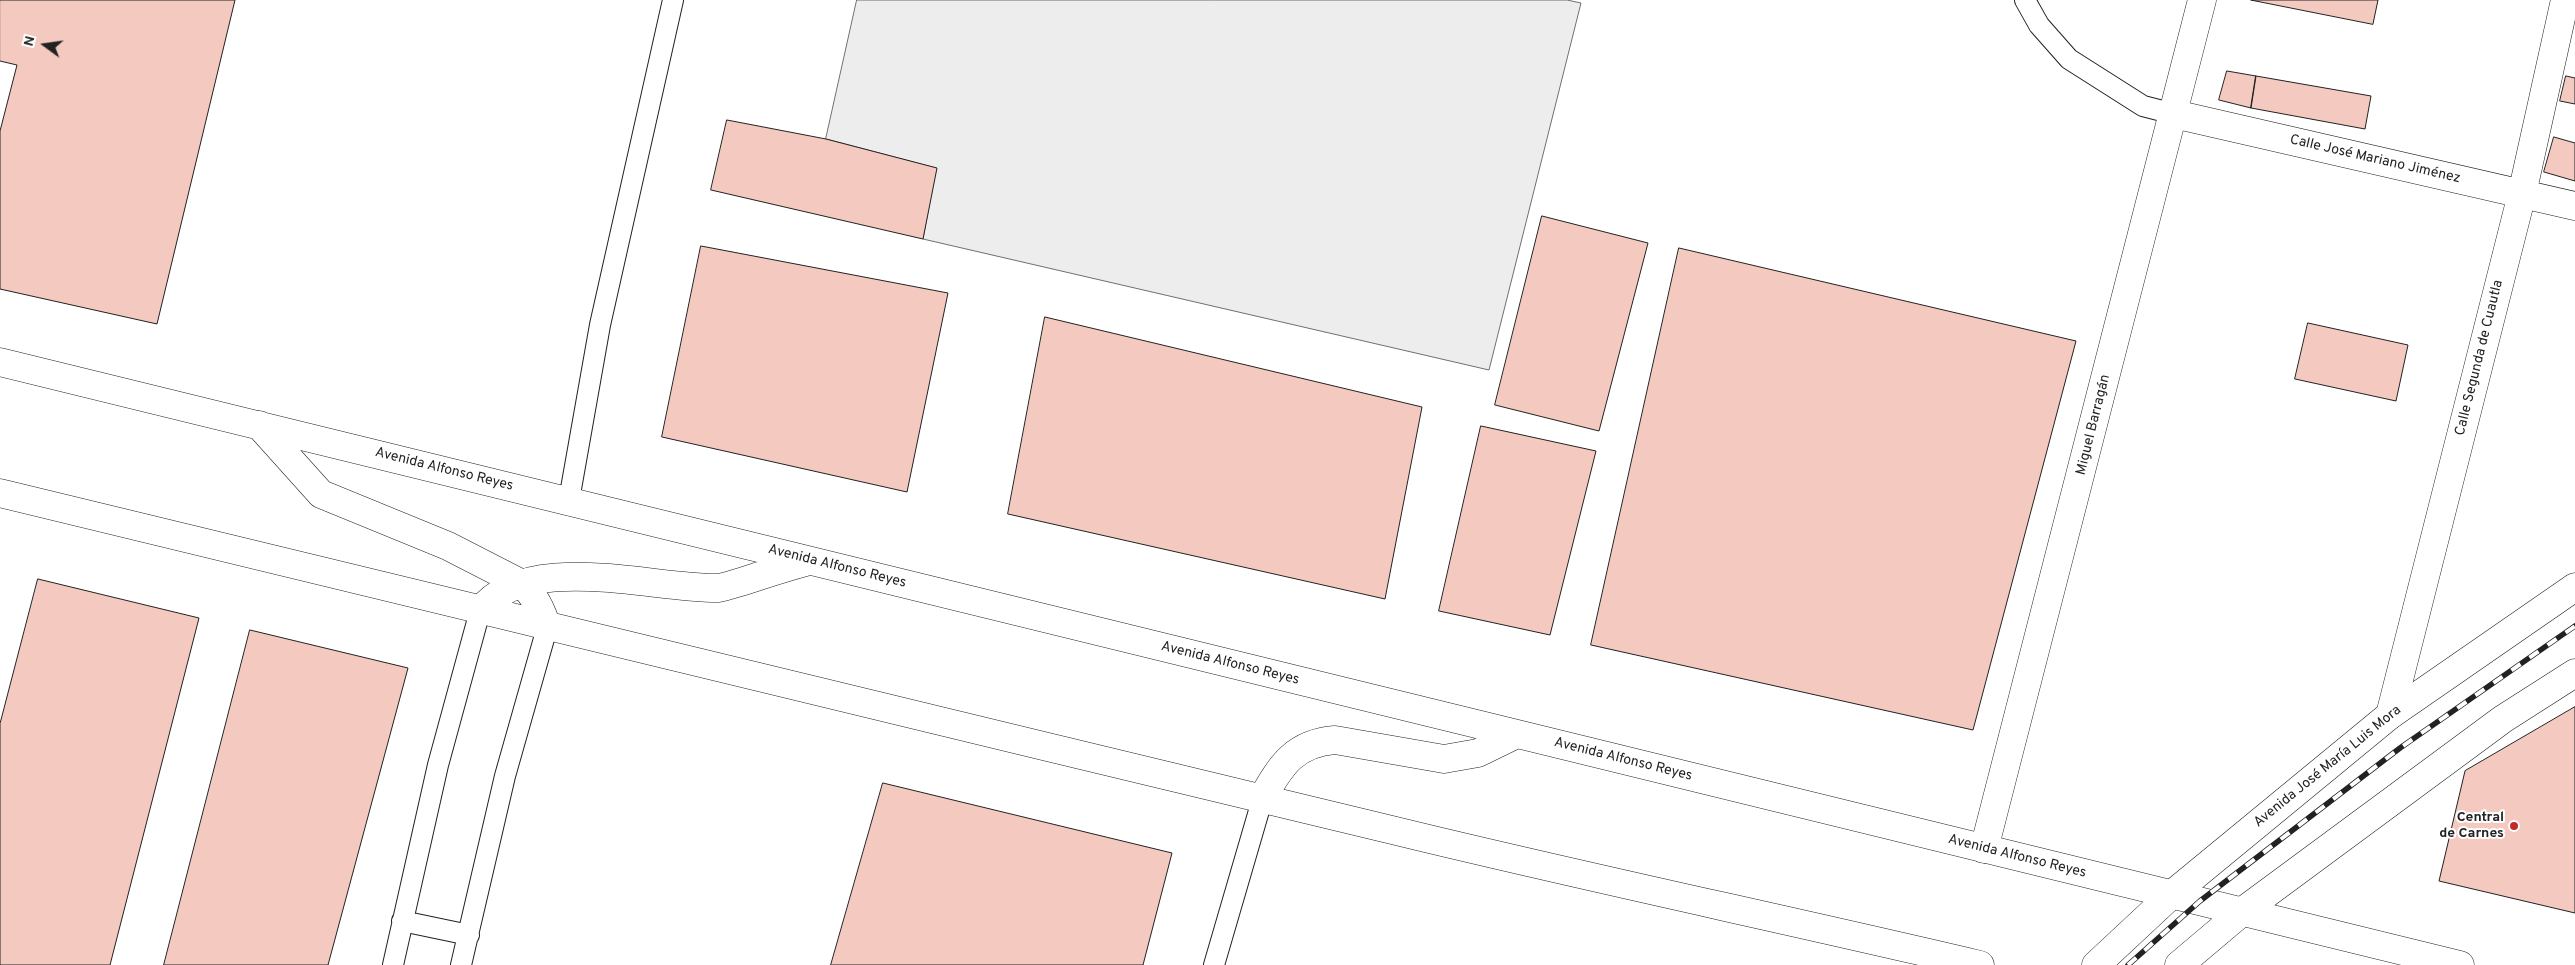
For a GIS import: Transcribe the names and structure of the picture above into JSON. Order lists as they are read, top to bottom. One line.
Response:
{"streets":{"main road":["Calle José Mariano Jiménez","Calle Segunda de Cuautla","Miguel Barragán","Avenida Alfonso Reyes","Avenida José María Luis Mora"]},"crossings":[["Calle José Mariano Jiménez","Calle Segunda de Cuautla"],["Calle José Mariano Jiménez","Miguel Barragán"],["Calle Segunda de Cuautla","Avenida José María Luis Mora"],["Miguel Barragán","Avenida Alfonso Reyes"],["Avenida Alfonso Reyes","Avenida José María Luis Mora"]],"places":["Central de Carnes"],"north":"left"}
